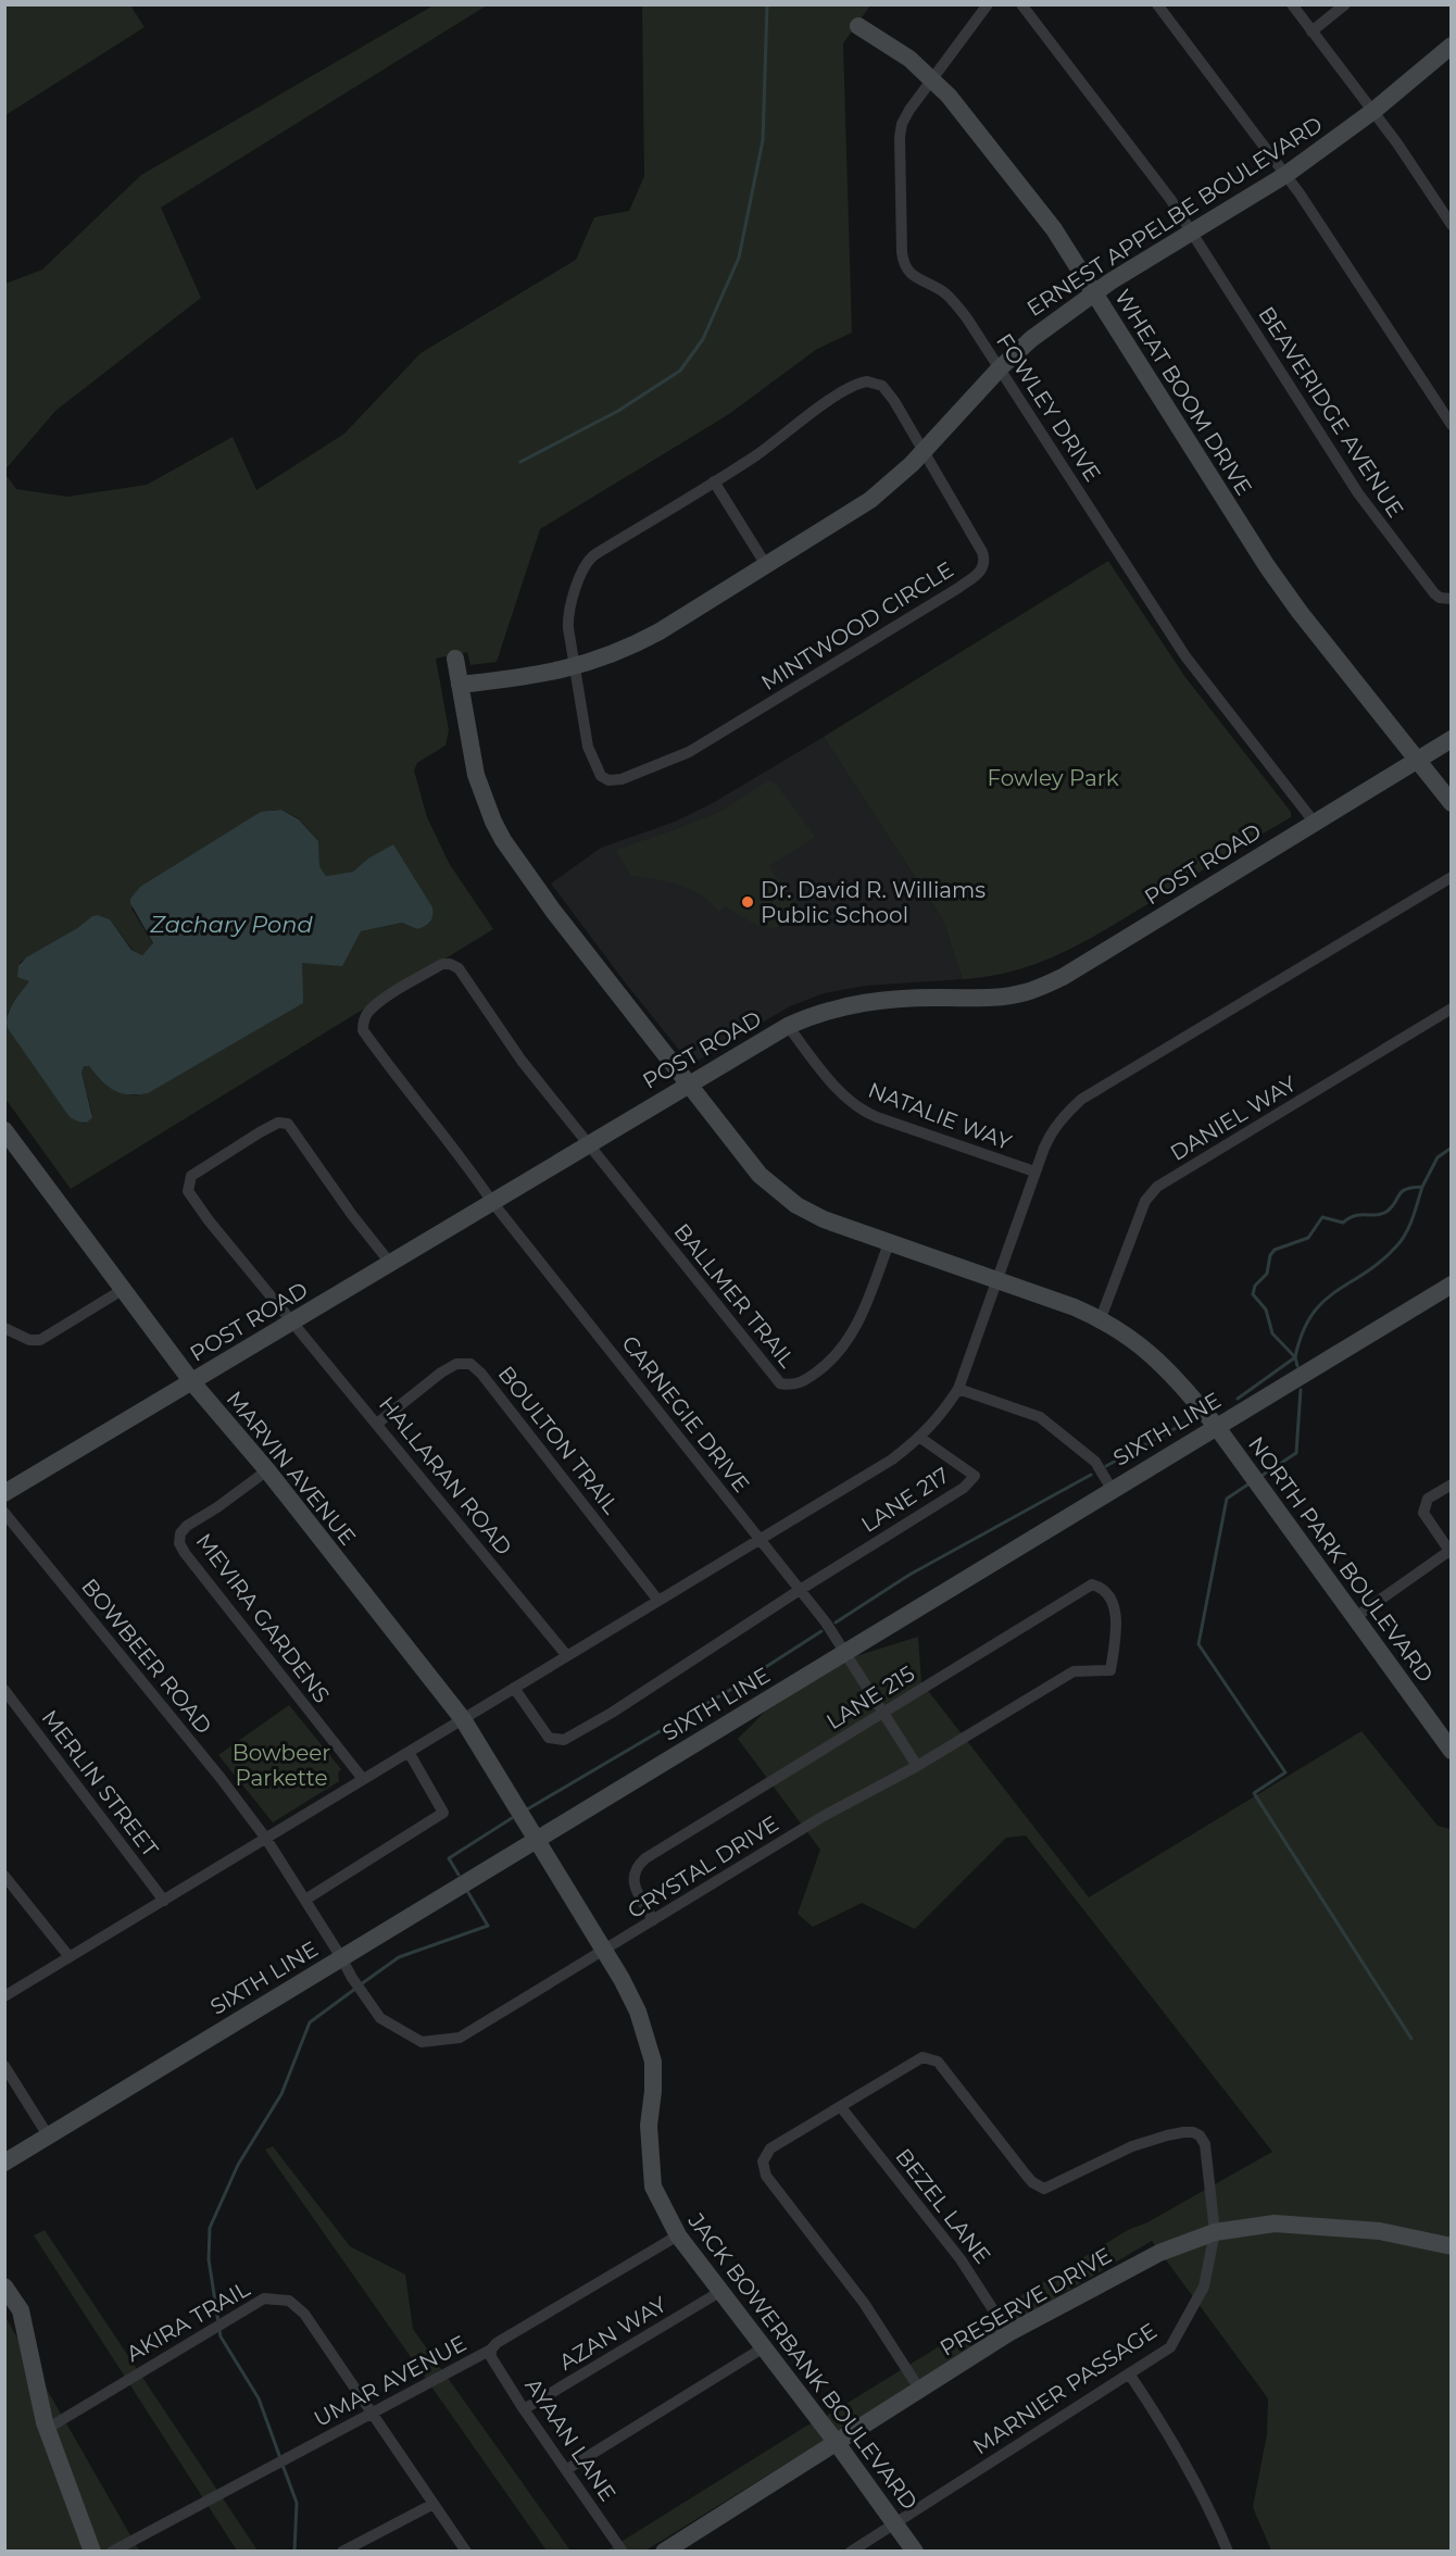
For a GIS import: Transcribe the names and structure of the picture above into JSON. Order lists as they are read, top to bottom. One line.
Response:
{"streets":{"street":["ERNEST APPELBE BOULEVARD","WHEAT BOOM DRIVE","FOWLEY DRIVE","BEAVERIDGE AVENUE","MINTWOOD CIRCLE","POST ROAD","NATALIE WAY","DANIEL WAY","BALLMER TRAIL","CARNEGIE DRIVE","SIXTH LINE","BOULTON TRAIL","MARVIN AVENUE","HALLARAN ROAD","LANE 217","NORTH PARK BOULEVARD","MEVIRA GARDENS","BOWBEER ROAD","LANE 215","MERLIN STREET","CRYSTAL DRIVE","BEZEL LANE","PRESERVE DRIVE","AKIRA TRAIL","AZAN WAY","JACK BOWERBANK BOULEVARD","UMAR AVENUE","MARNIER PASSAGE","AYAAN LANE"]},"crossings":[["ERNEST APPELBE BOULEVARD","WHEAT BOOM DRIVE"],["ERNEST APPELBE BOULEVARD","FOWLEY DRIVE"],["ERNEST APPELBE BOULEVARD","BEAVERIDGE AVENUE"],["ERNEST APPELBE BOULEVARD","MINTWOOD CIRCLE"],["ERNEST APPELBE BOULEVARD","NORTH PARK BOULEVARD"],["WHEAT BOOM DRIVE","FOWLEY DRIVE"],["WHEAT BOOM DRIVE","POST ROAD"],["FOWLEY DRIVE","POST ROAD"],["POST ROAD","NATALIE WAY"],["POST ROAD","BALLMER TRAIL"],["POST ROAD","CARNEGIE DRIVE"],["POST ROAD","MARVIN AVENUE"],["POST ROAD","HALLARAN ROAD"],["POST ROAD","NORTH PARK BOULEVARD"],["DANIEL WAY","NORTH PARK BOULEVARD"],["BALLMER TRAIL","CARNEGIE DRIVE"],["BALLMER TRAIL","NORTH PARK BOULEVARD"],["CARNEGIE DRIVE","SIXTH LINE"],["CARNEGIE DRIVE","LANE 217"],["CARNEGIE DRIVE","LANE 215"],["CARNEGIE DRIVE","CRYSTAL DRIVE"],["SIXTH LINE","MARVIN AVENUE"],["SIXTH LINE","NORTH PARK BOULEVARD"],["SIXTH LINE","BOWBEER ROAD"],["SIXTH LINE","CRYSTAL DRIVE"],["SIXTH LINE","JACK BOWERBANK BOULEVARD"],["BOULTON TRAIL","HALLARAN ROAD"],["MARVIN AVENUE","MEVIRA GARDENS"],["MARVIN AVENUE","JACK BOWERBANK BOULEVARD"],["BOWBEER ROAD","CRYSTAL DRIVE"],["LANE 215","CRYSTAL DRIVE"],["CRYSTAL DRIVE","JACK BOWERBANK BOULEVARD"],["BEZEL LANE","PRESERVE DRIVE"],["BEZEL LANE","MARNIER PASSAGE"],["PRESERVE DRIVE","JACK BOWERBANK BOULEVARD"],["PRESERVE DRIVE","MARNIER PASSAGE"],["AKIRA TRAIL","UMAR AVENUE"],["AZAN WAY","JACK BOWERBANK BOULEVARD"],["AZAN WAY","AYAAN LANE"],["JACK BOWERBANK BOULEVARD","UMAR AVENUE"],["JACK BOWERBANK BOULEVARD","MARNIER PASSAGE"],["UMAR AVENUE","AYAAN LANE"]],"water":["Zachary Pond"],"parks":["Fowley Park","Bowbeer Parkette"],"places":["Dr. David R. Williams Public School"]}
